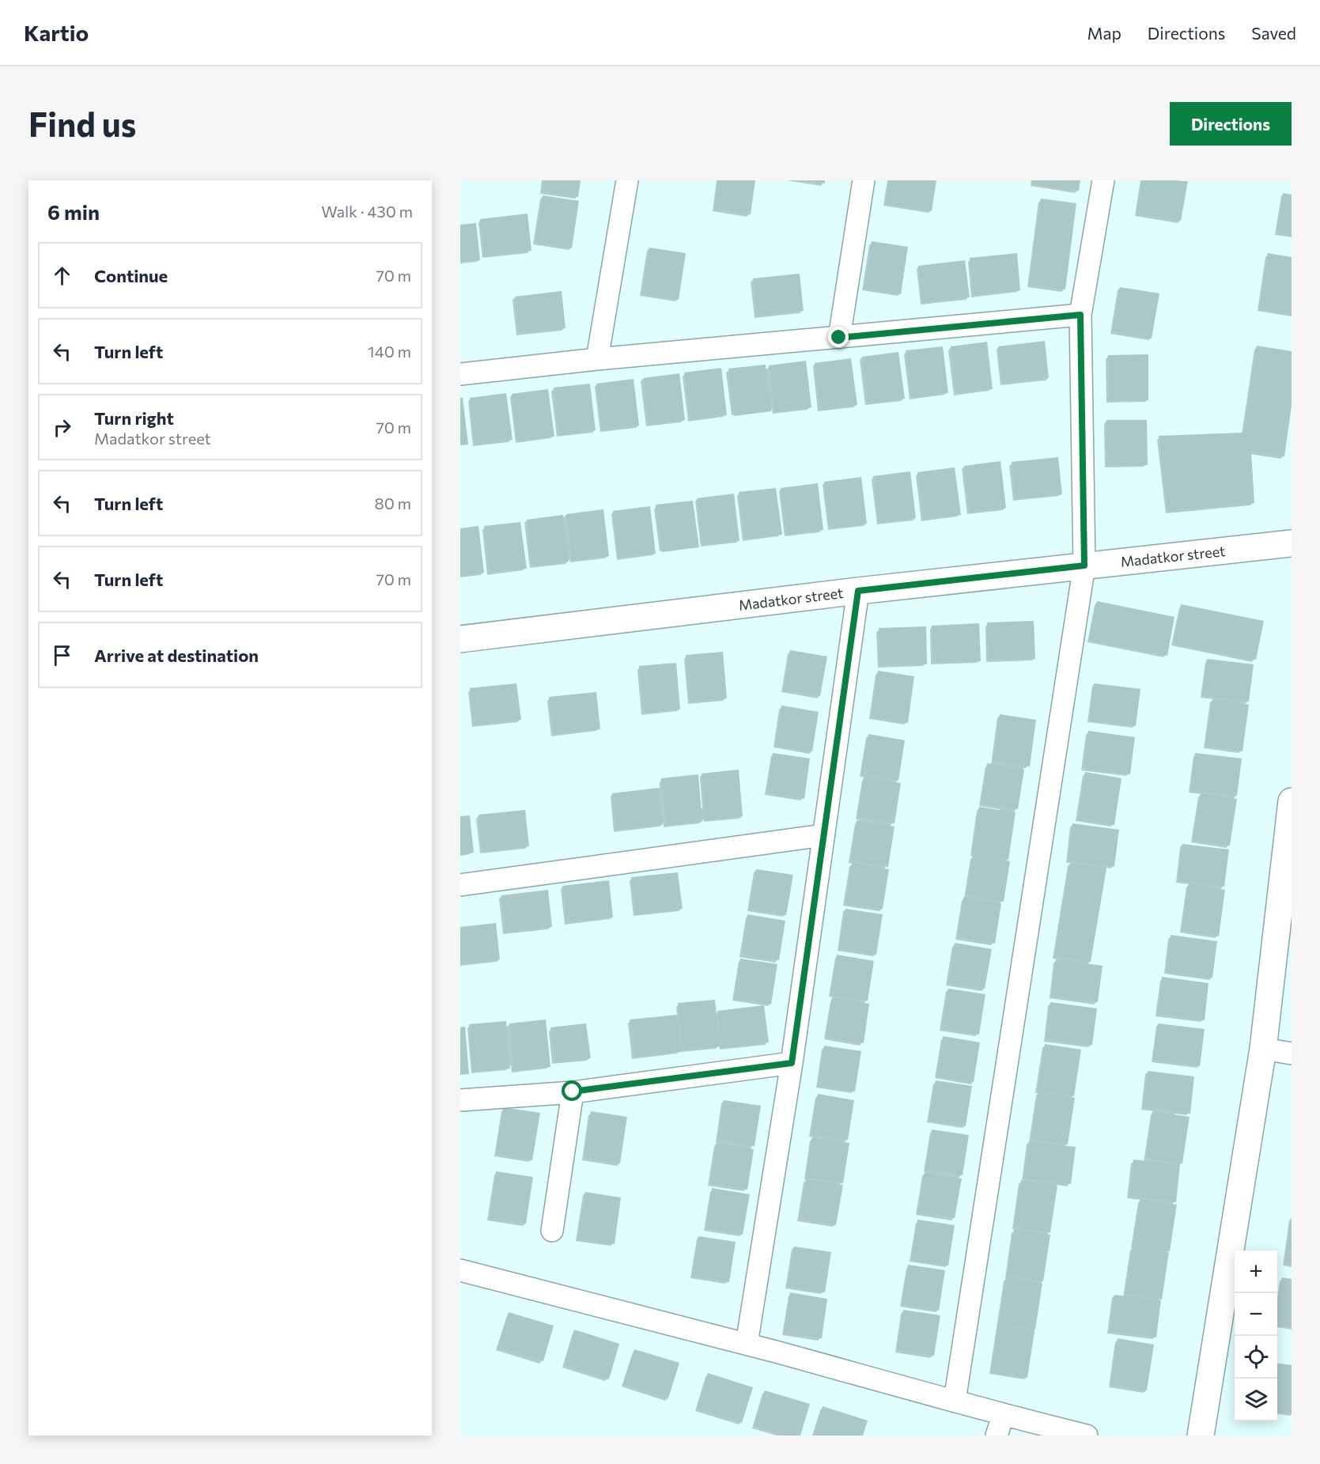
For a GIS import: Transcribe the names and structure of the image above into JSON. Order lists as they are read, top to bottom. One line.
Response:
{"streets":{"street":["Madatkor street"]},"page":{"header":"Kartio","nav":["Map","Directions","Saved"],"buttons":"Directions","title":"Find us","heading":["6 min","Walk · 430 m"],"list":[["Continue","70 m"],["Turn left","140 m"],["Turn right","Madatkor street","70 m"],["Turn left","80 m"],["Turn left","70 m"],"Arrive at destination"],"map_buttons":["+","−"]}}
